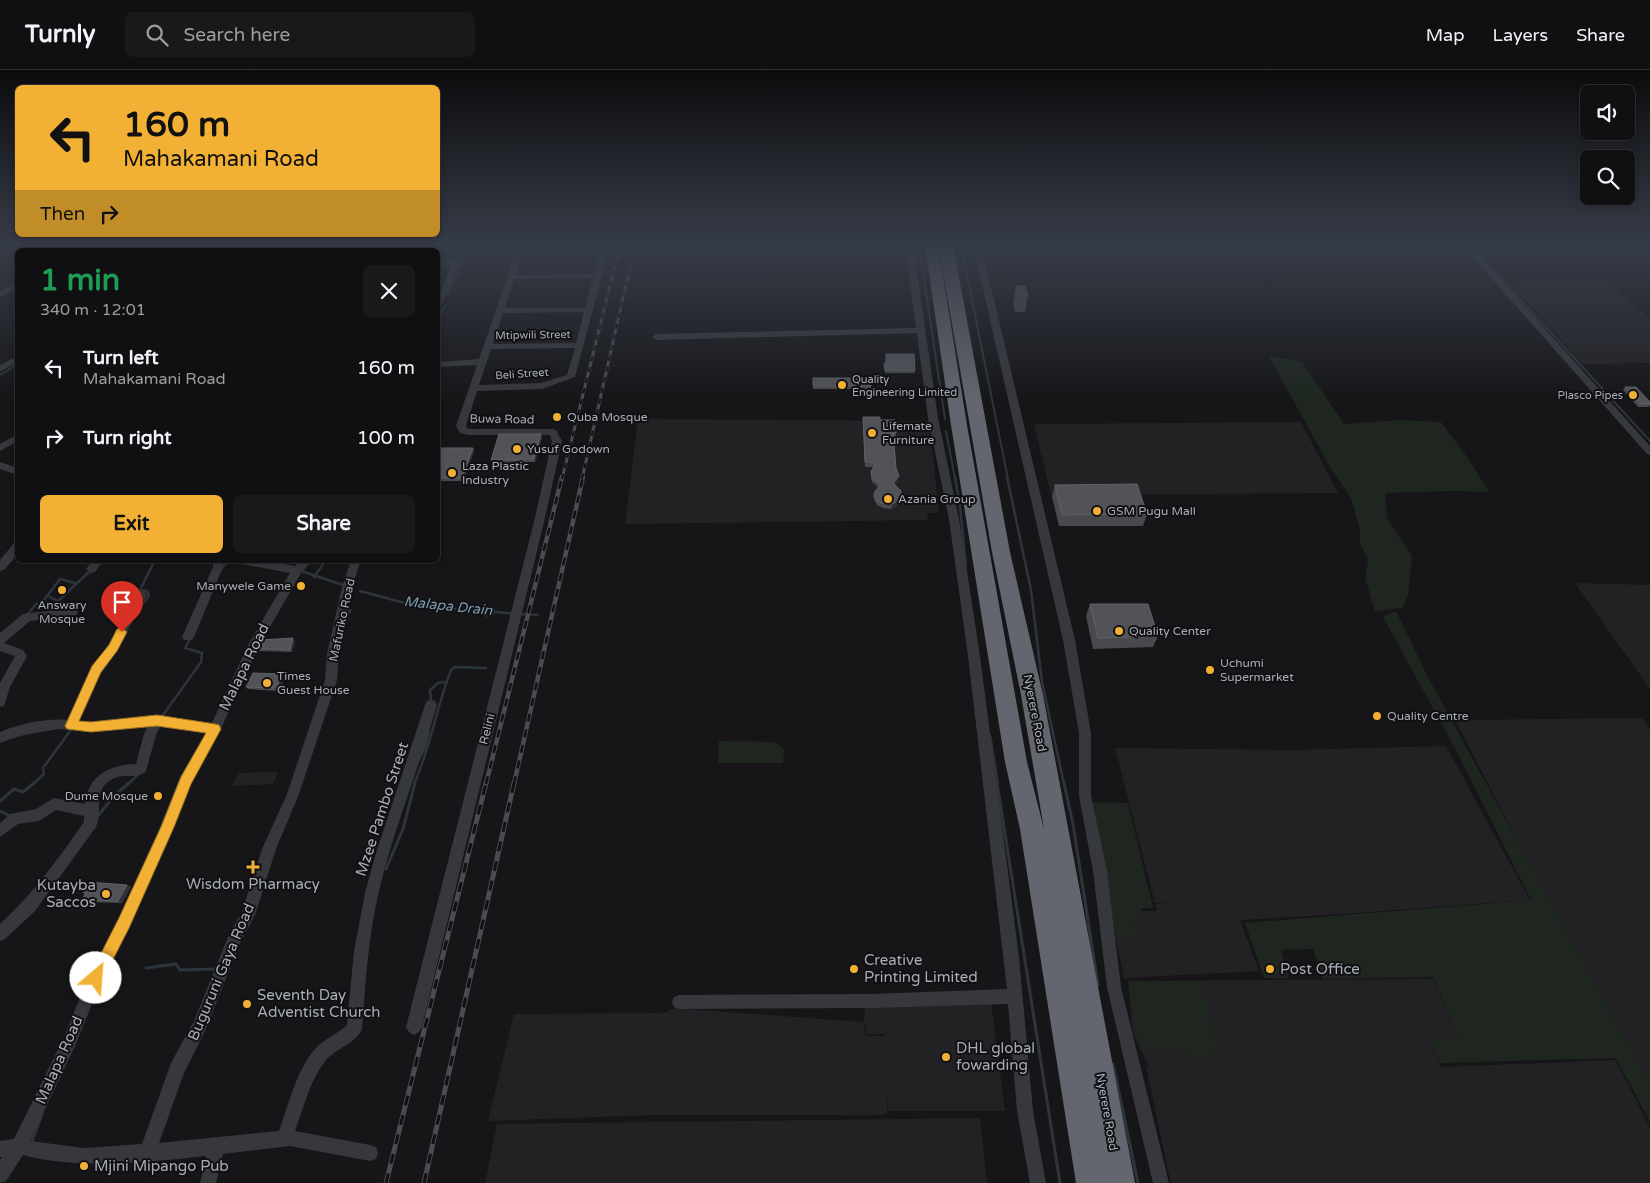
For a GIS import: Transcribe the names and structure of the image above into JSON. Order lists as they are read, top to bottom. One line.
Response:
{"streets":{"highway":["Nyerere Road"],"street":["Mtipwili Street","Beli Street","Buwa Road","Mafuriko Road","Malapa Road","Relini","Mzee Pambo Street","Buguruni Gaya Road"]},"crossings":[["Mtipwili Street","Beli Street"],["Mtipwili Street","Buwa Road"],["Beli Street","Buwa Road"],["Buwa Road","Relini"],["Mafuriko Road","Buguruni Gaya Road"]],"water":["Malapa Drain"],"places":{"other":["Quality Engineering Limited","Plasco Pipes","Quba Mosque","Lifemate Furniture","Yusuf Godown","Laza Plastic Industry","Azania Group","GSM Pugu Mall","Manywele Game","Answary Mosque","Quality Center","Uchumi Supermarket","Times Guest House","Quality Centre","Dume Mosque","Kutayba Saccos","Creative Printing Limited","Post Office","Seventh Day Adventist Church","DHL global fowarding","Mjini Mipango Pub"],"health":["Wisdom Pharmacy"]},"page":{"header":"Turnly","search":"Search here","nav":["Map","Layers","Share"],"turn":["160 m","Mahakamani Road"],"then":"Then","heading":["1 min","340 m · 12:01"],"list":[{"name":"Turn left","note":"Mahakamani Road","value":"160 m"},{"name":"Turn right","value":"100 m"}],"buttons":["Exit","Share"]}}
